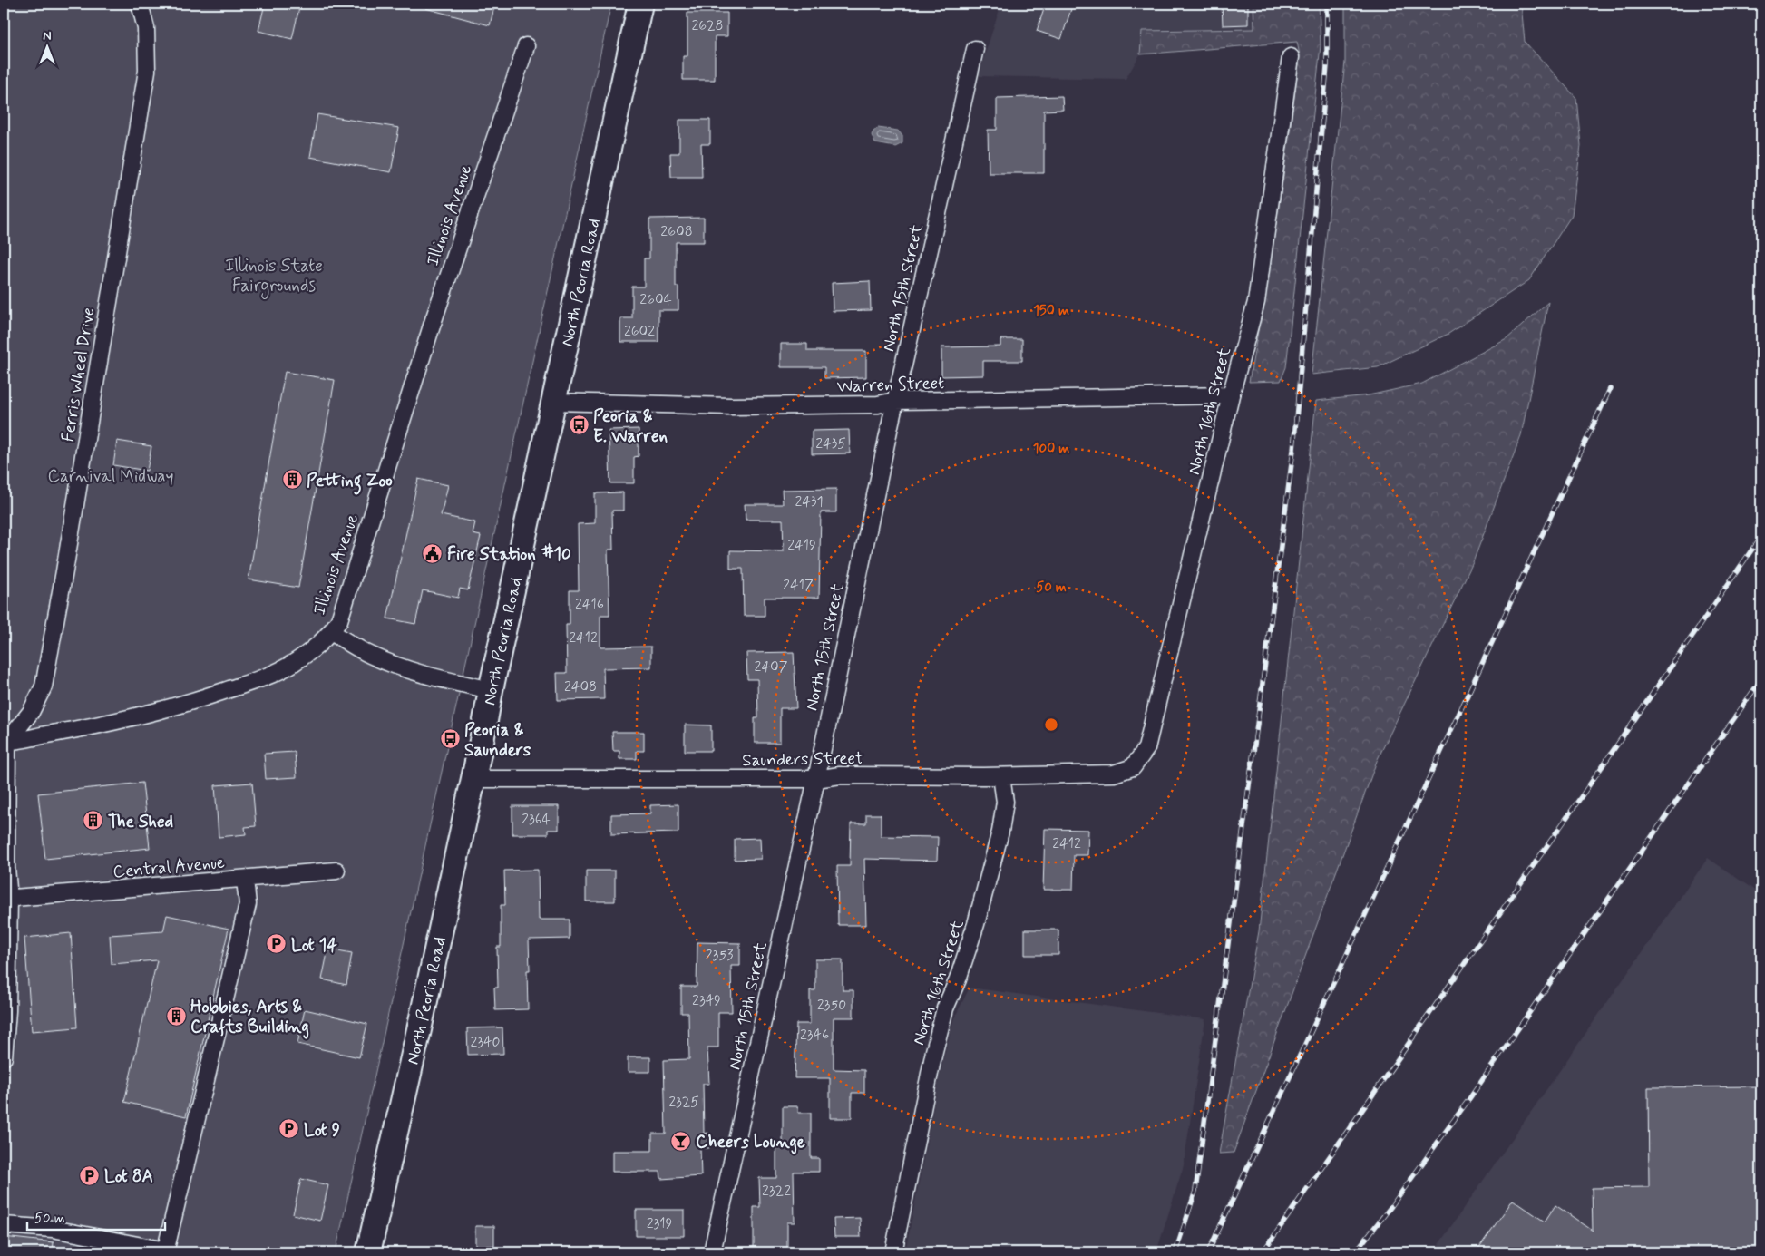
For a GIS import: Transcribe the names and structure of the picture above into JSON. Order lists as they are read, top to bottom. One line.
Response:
{"streets":{"main road":["North Peoria Road"],"street":["Illinois Avenue","North 15th Street","Ferris Wheel Drive","Warren Street","North 16th Street","Saunders Street","Central Avenue"]},"crossings":[["Illinois Avenue","Ferris Wheel Drive"],["North Peoria Road","Warren Street"],["North Peoria Road","Saunders Street"],["North 15th Street","Warren Street"],["North 15th Street","Saunders Street"],["Warren Street","North 16th Street"],["North 16th Street","Saunders Street"]],"parks":["Illinois State Fairgrounds","Carnival Midway"],"places":{"bus stop":["Peoria & E. Warren","Peoria & Saunders"],"building":["Petting Zoo","The Shed","Hobbies, Arts & Crafts Building"],"public building":["Fire Station #10"],"parking":["Lot 14","Lot 9","Lot 8A"],"bar":["Cheers Lounge"]},"house_numbers":["2628","2608","2604","2602","2435","2431","2419","2417","2416","2412","2407","2408","2364","2412","2353","2349","2350","2346","2340","2325","2322","2319"],"scale_bar":"50 m","north":"top","rings":["150 m","100 m","50 m"]}
